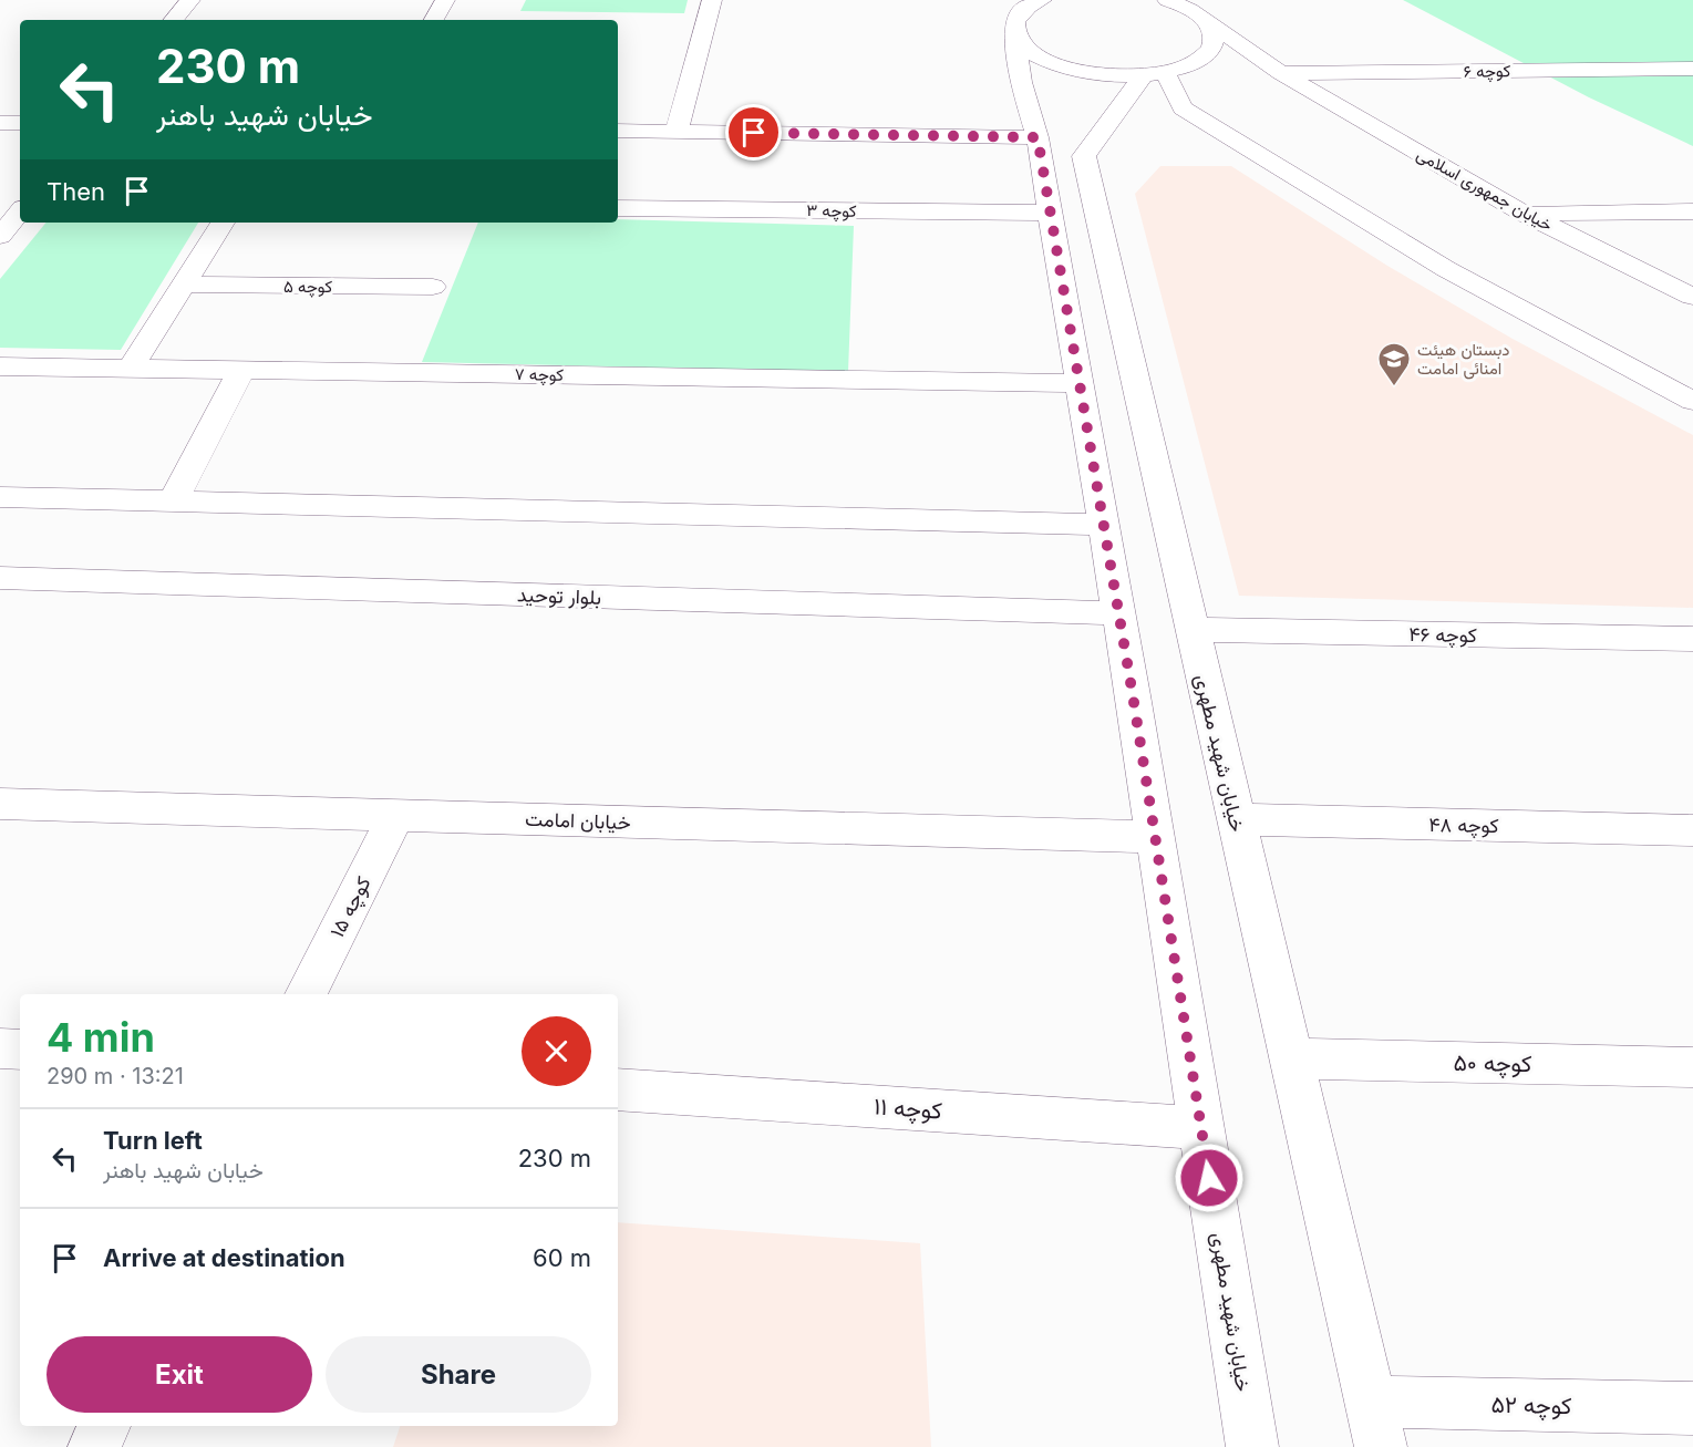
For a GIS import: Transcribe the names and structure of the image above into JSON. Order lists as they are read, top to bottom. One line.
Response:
{"streets":{"street":["کوچه ۶","خیابان جمهوری اسلامی","کوچه ۳","کوچه ۵","کوچه ۷","بلوار توحید","کوچه ۴۶","خیابان شهید مطهری","خیابان امامت","کوچه ۴۸","کوچه ۱۵","کوچه ۵۰","کوچه ۱۱","کوچه ۵۲"]},"crossings":[["کوچه ۶","خیابان جمهوری اسلامی"],["کوچه ۳","خیابان شهید مطهری"],["کوچه ۷","خیابان شهید مطهری"],["بلوار توحید","خیابان شهید مطهری"],["کوچه ۴۶","خیابان شهید مطهری"],["خیابان شهید مطهری","خیابان امامت"],["خیابان شهید مطهری","کوچه ۴۸"],["خیابان شهید مطهری","کوچه ۵۰"],["خیابان شهید مطهری","کوچه ۱۱"],["خیابان شهید مطهری","کوچه ۵۲"],["خیابان امامت","کوچه ۱۵"]],"places":{"school or university":["دبستان هیئت امنائی امامت"]},"page":{"turn":["230 m","خیابان شهید باهنر"],"then":"Then","heading":["4 min","290 m · 13:21"],"list":[{"name":"Turn left","note":"خیابان شهید باهنر","value":"230 m"},{"name":"Arrive at destination","value":"60 m"}],"buttons":["Exit","Share"]}}
